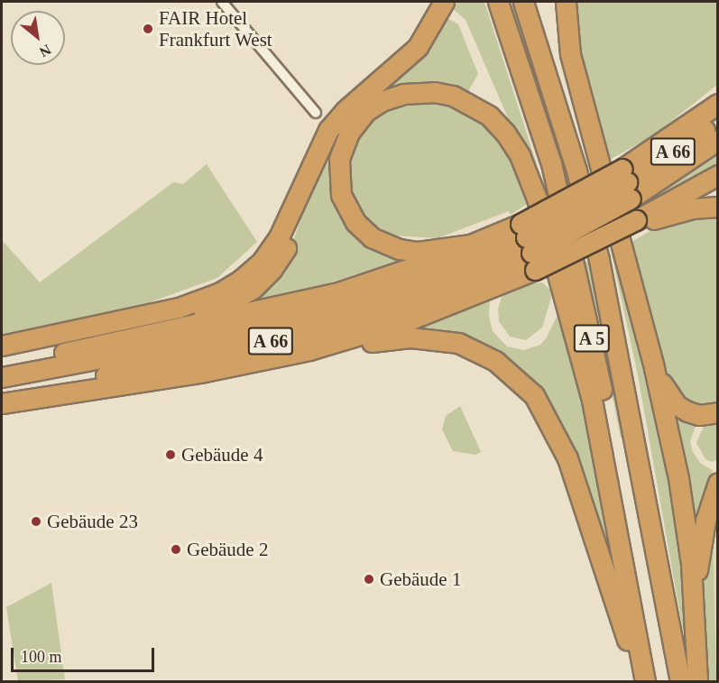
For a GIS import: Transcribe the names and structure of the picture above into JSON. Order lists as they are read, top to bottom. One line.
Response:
{"streets":{"highway":["A 66","A 5"]},"places":["FAIR Hotel Frankfurt West","Gebäude 4","Gebäude 23","Gebäude 2","Gebäude 1"],"scale_bar":"100 m","north":"bottom right"}
